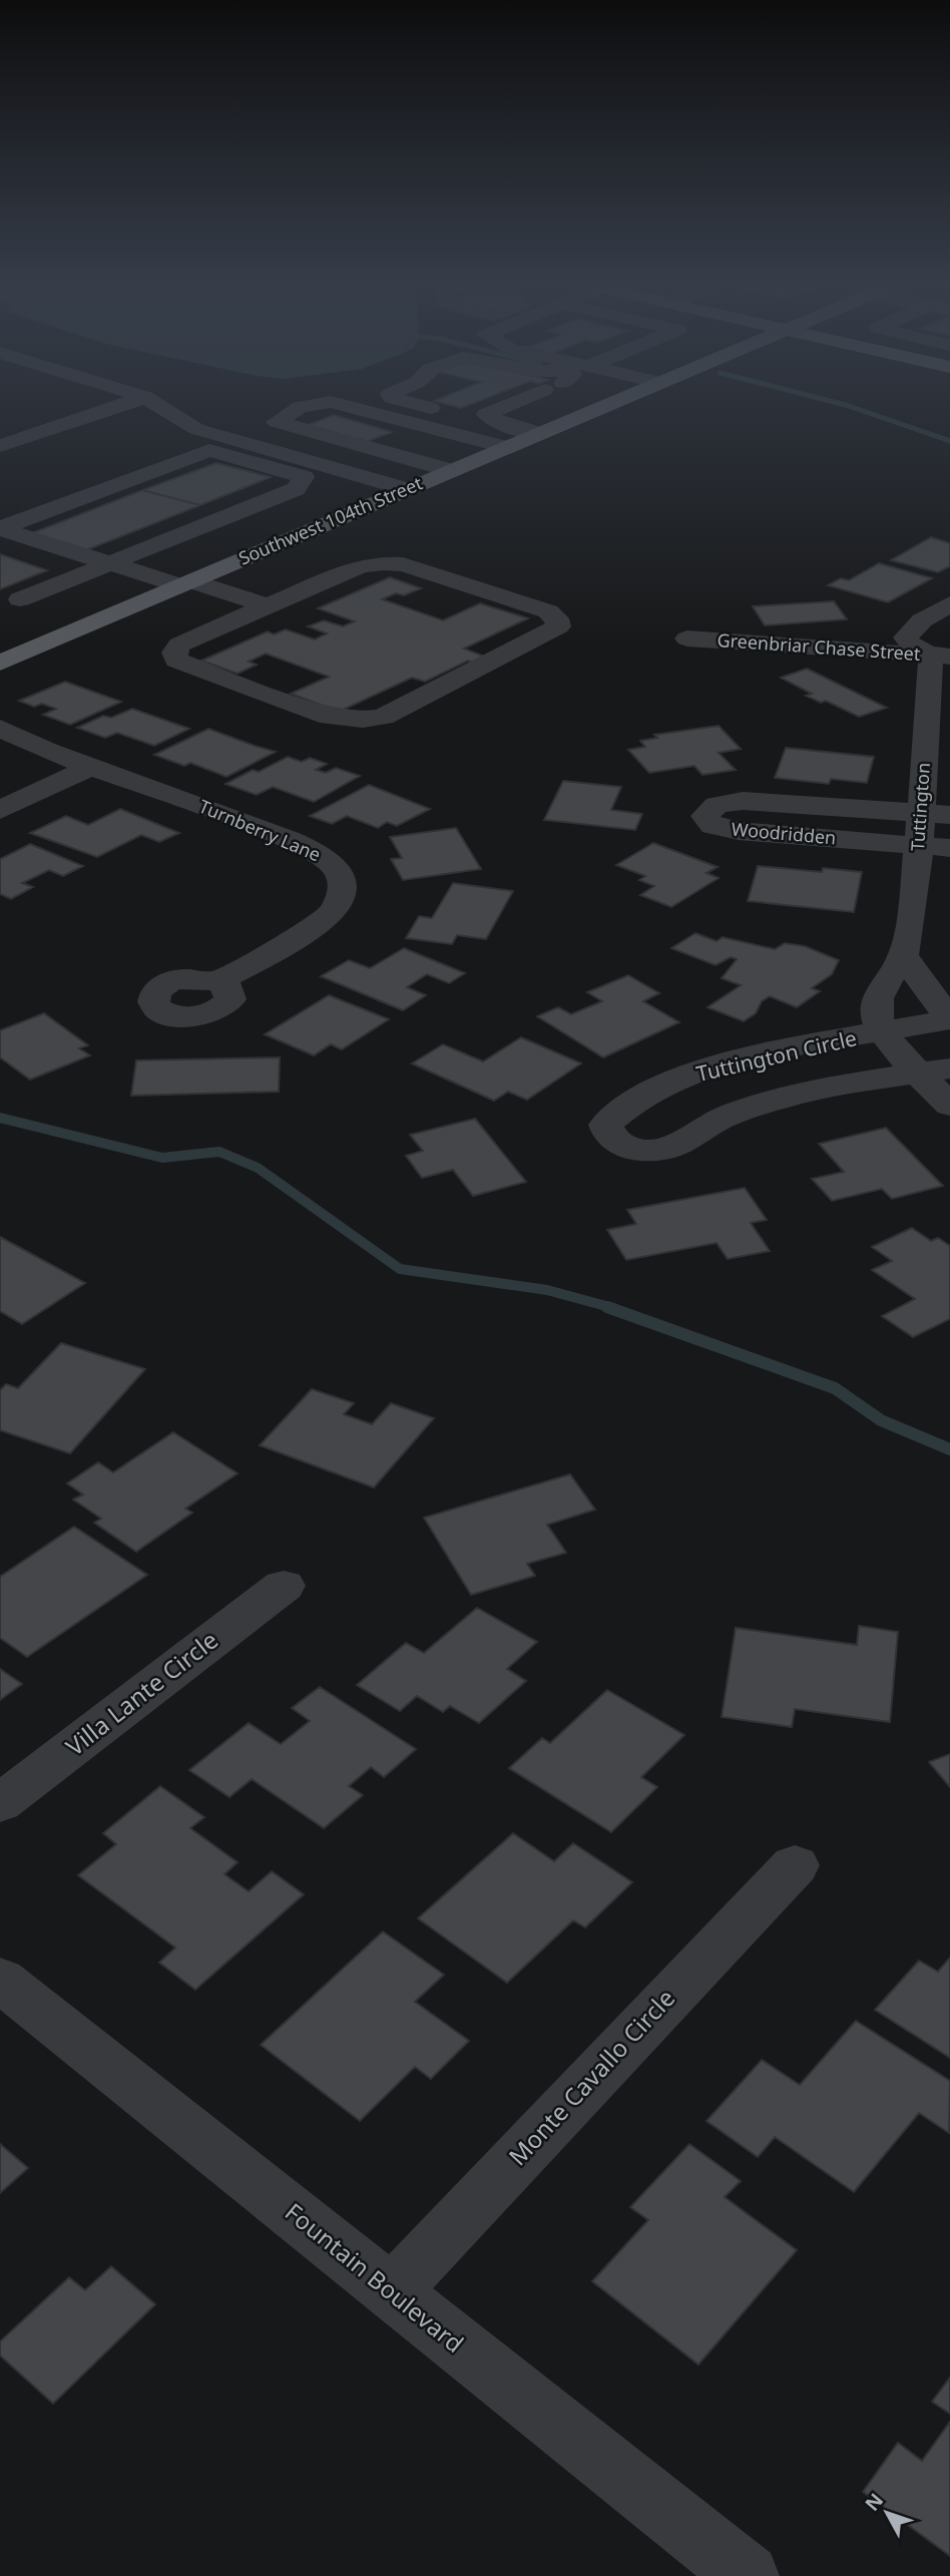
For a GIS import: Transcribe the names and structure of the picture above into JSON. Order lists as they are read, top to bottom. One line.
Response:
{"streets":{"main road":["Southwest 104th Street"],"street":["Greenbriar Chase Street","Tuttington","Turnberry Lane","Woodridden","Tuttington Circle","Villa Lante Circle","Monte Cavallo Circle","Fountain Boulevard"]},"crossings":[["Greenbriar Chase Street","Tuttington"],["Tuttington","Woodridden"],["Monte Cavallo Circle","Fountain Boulevard"]],"north":"top left"}
